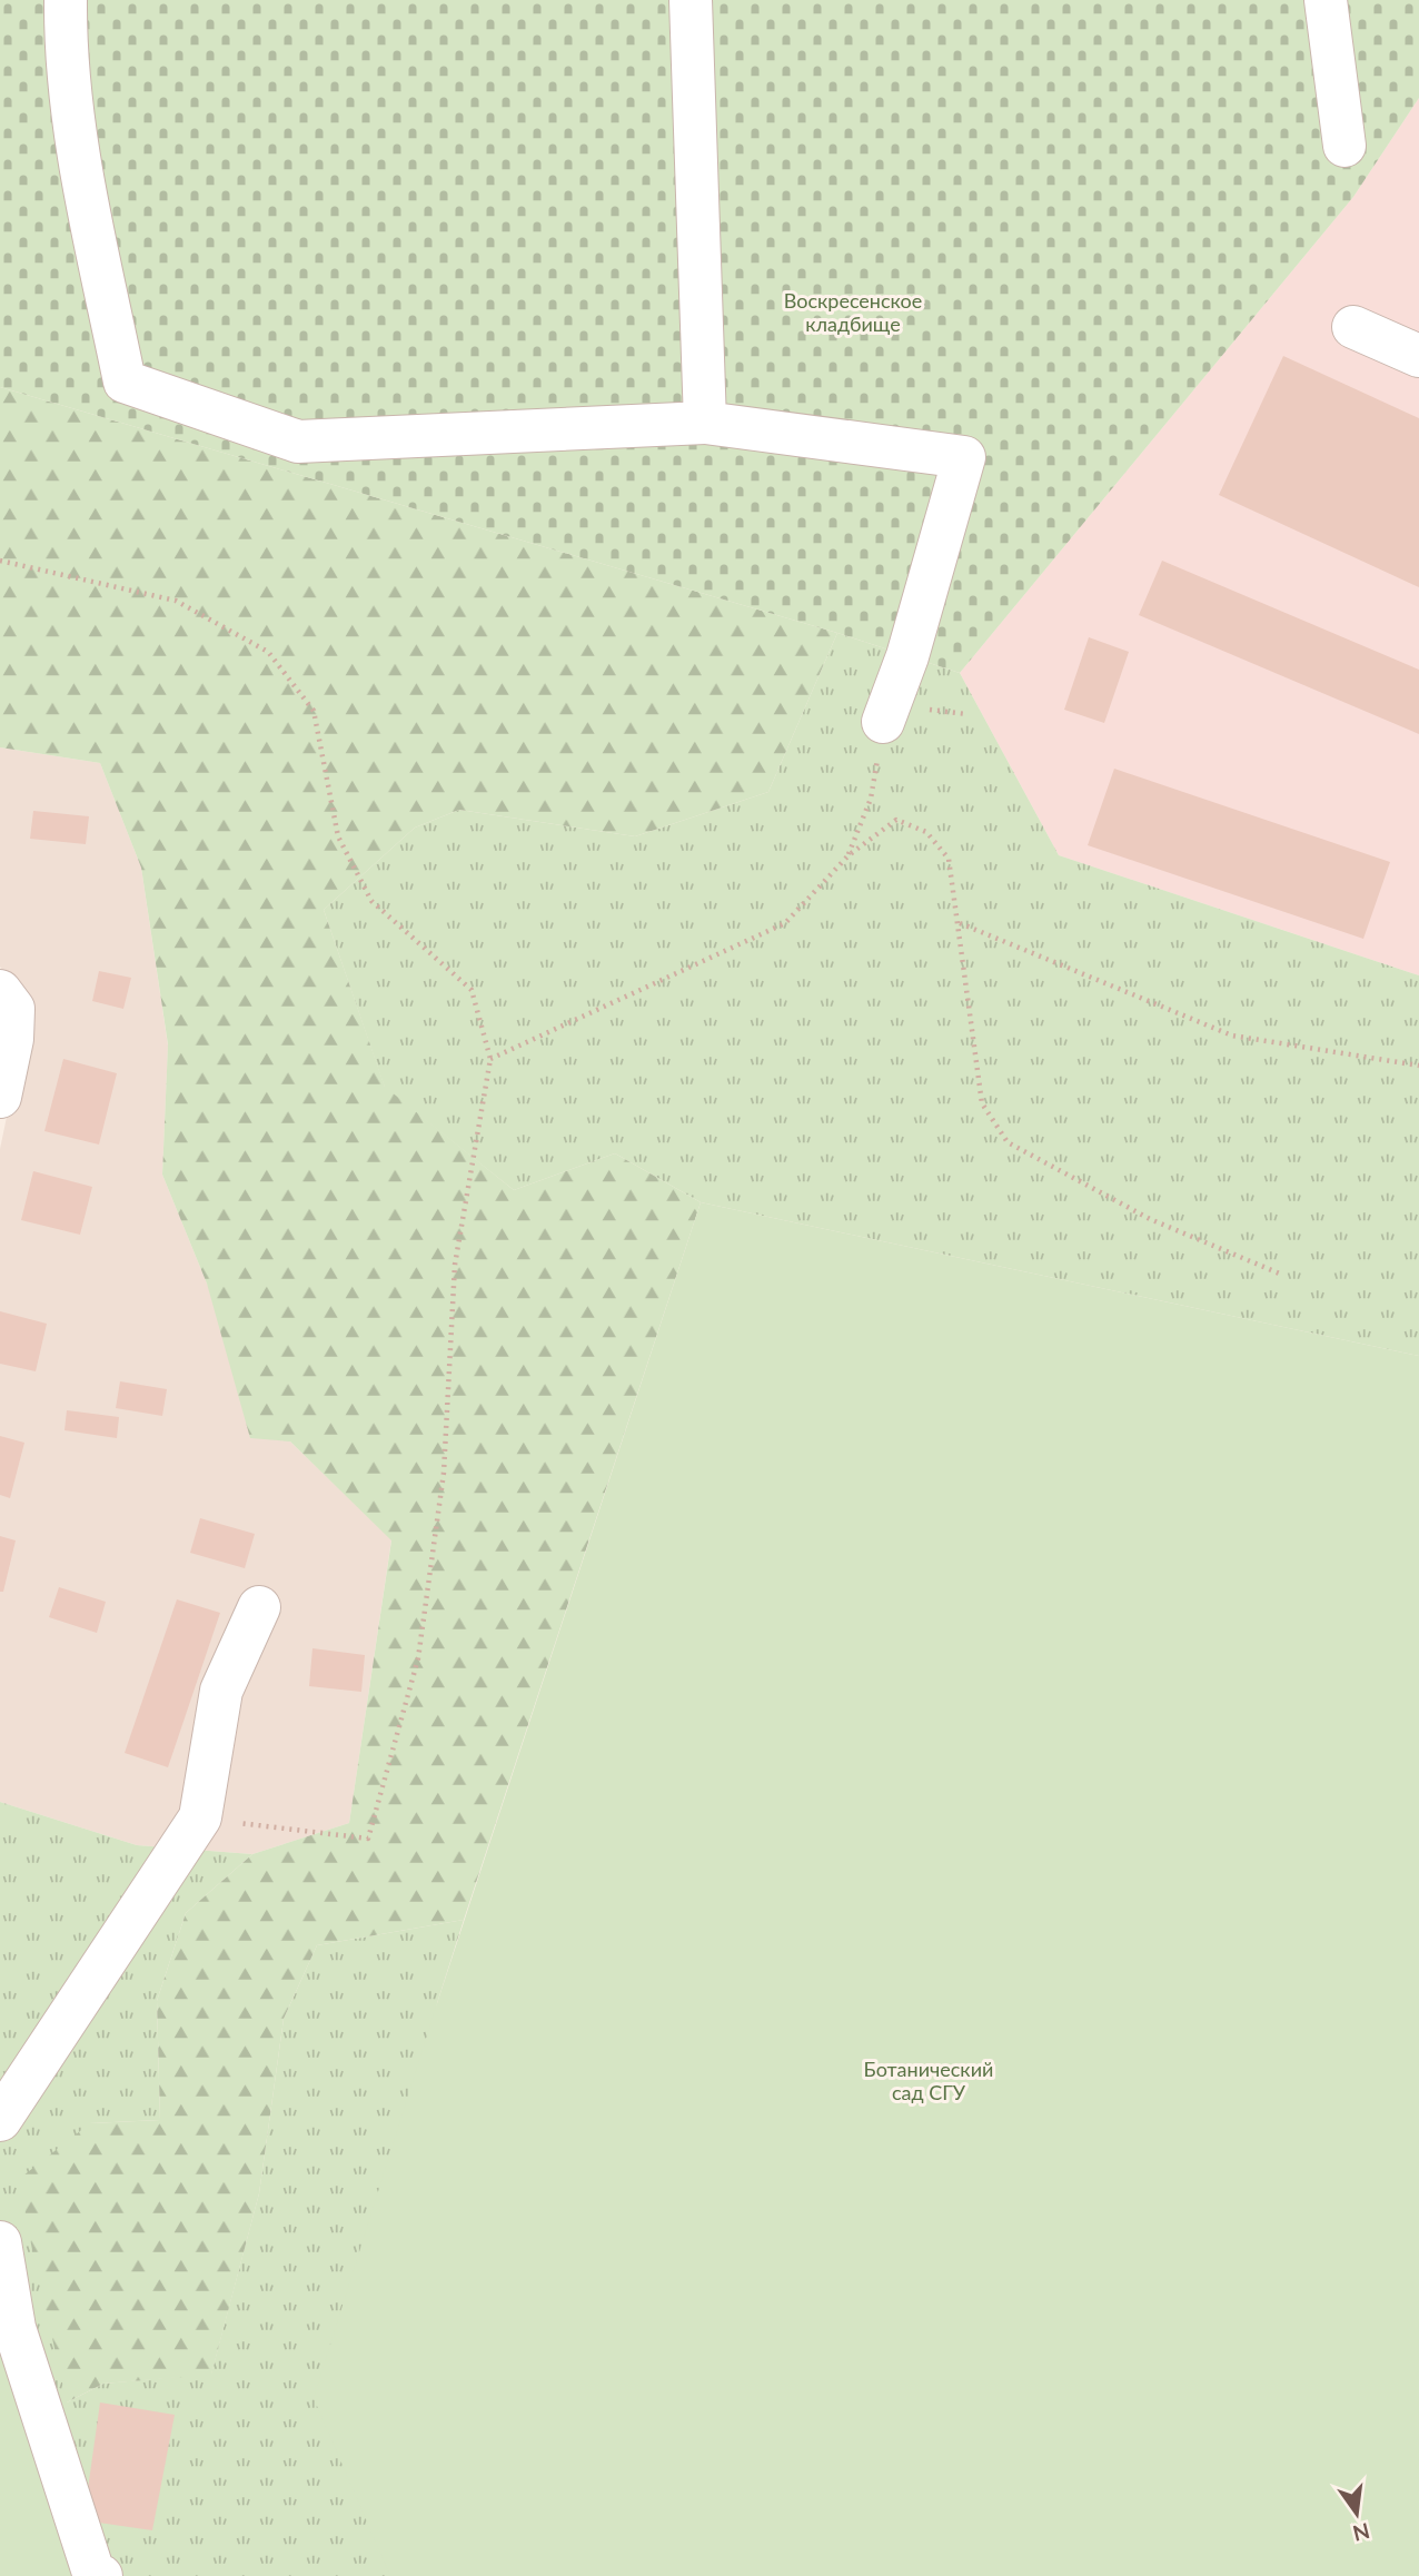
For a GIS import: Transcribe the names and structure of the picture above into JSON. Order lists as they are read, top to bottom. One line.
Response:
{"parks":["Воскресенское кладбище","Ботанический сад СГУ"],"north":"bottom"}
